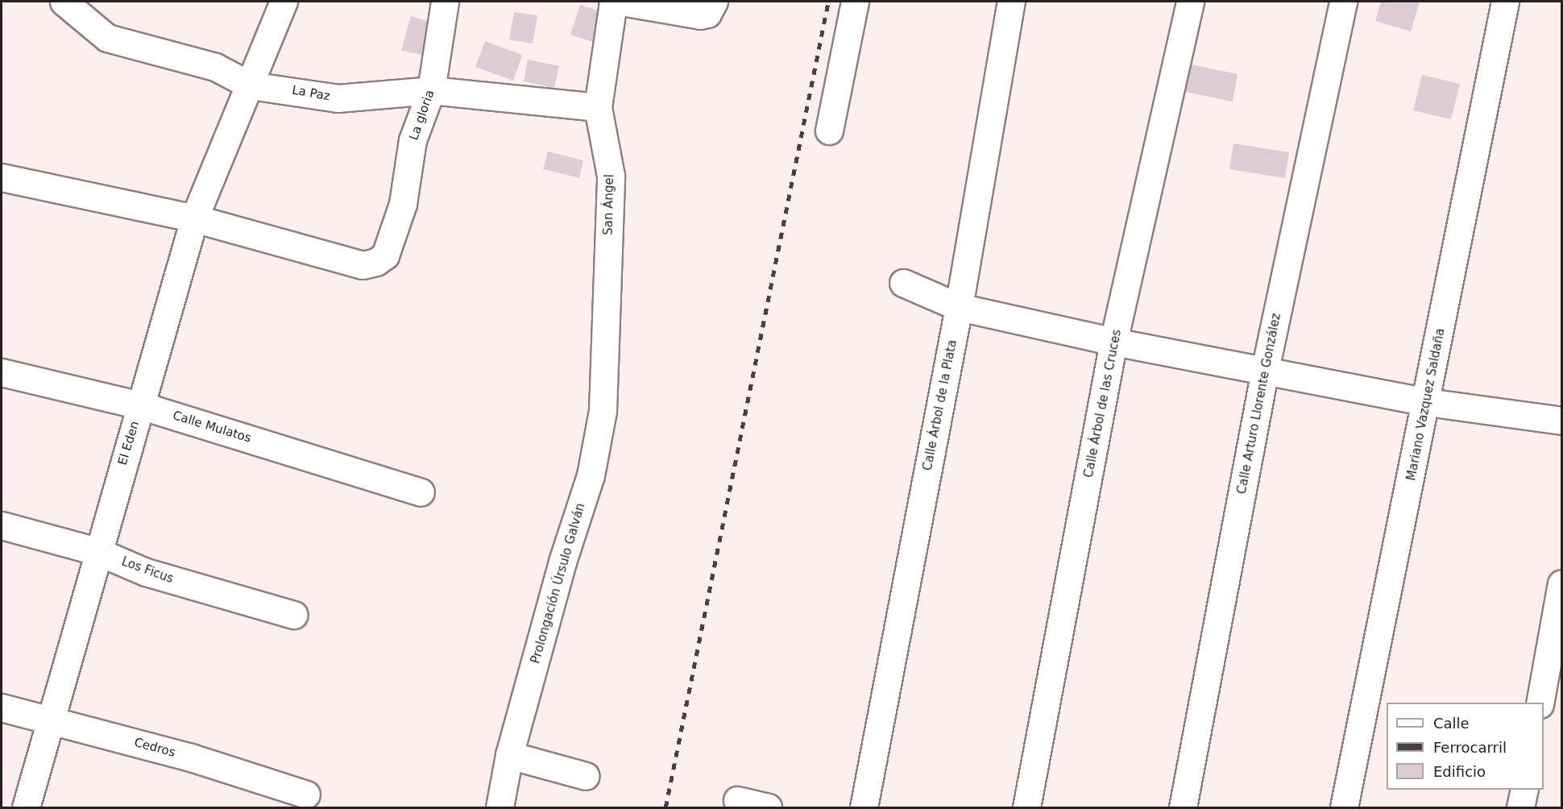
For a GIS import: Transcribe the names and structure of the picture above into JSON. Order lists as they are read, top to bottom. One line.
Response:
{"streets":{"street":["La Paz","La gloria","San Ángel","Calle Árbol de las Cruces","Calle Arturo Llorente González","Mariano Vazquez Saldaña","Calle Árbol de la Plata","Calle Mulatos","El Eden","Los Ficus","Prolongación Úrsulo Galván","Cedros"]},"crossings":[["La Paz","La gloria"],["La Paz","San Ángel"],["La Paz","El Eden"],["La gloria","El Eden"],["San Ángel","Prolongación Úrsulo Galván"],["Calle Mulatos","El Eden"],["El Eden","Los Ficus"],["El Eden","Cedros"]],"legend":["Calle","Ferrocarril","Edificio"]}
